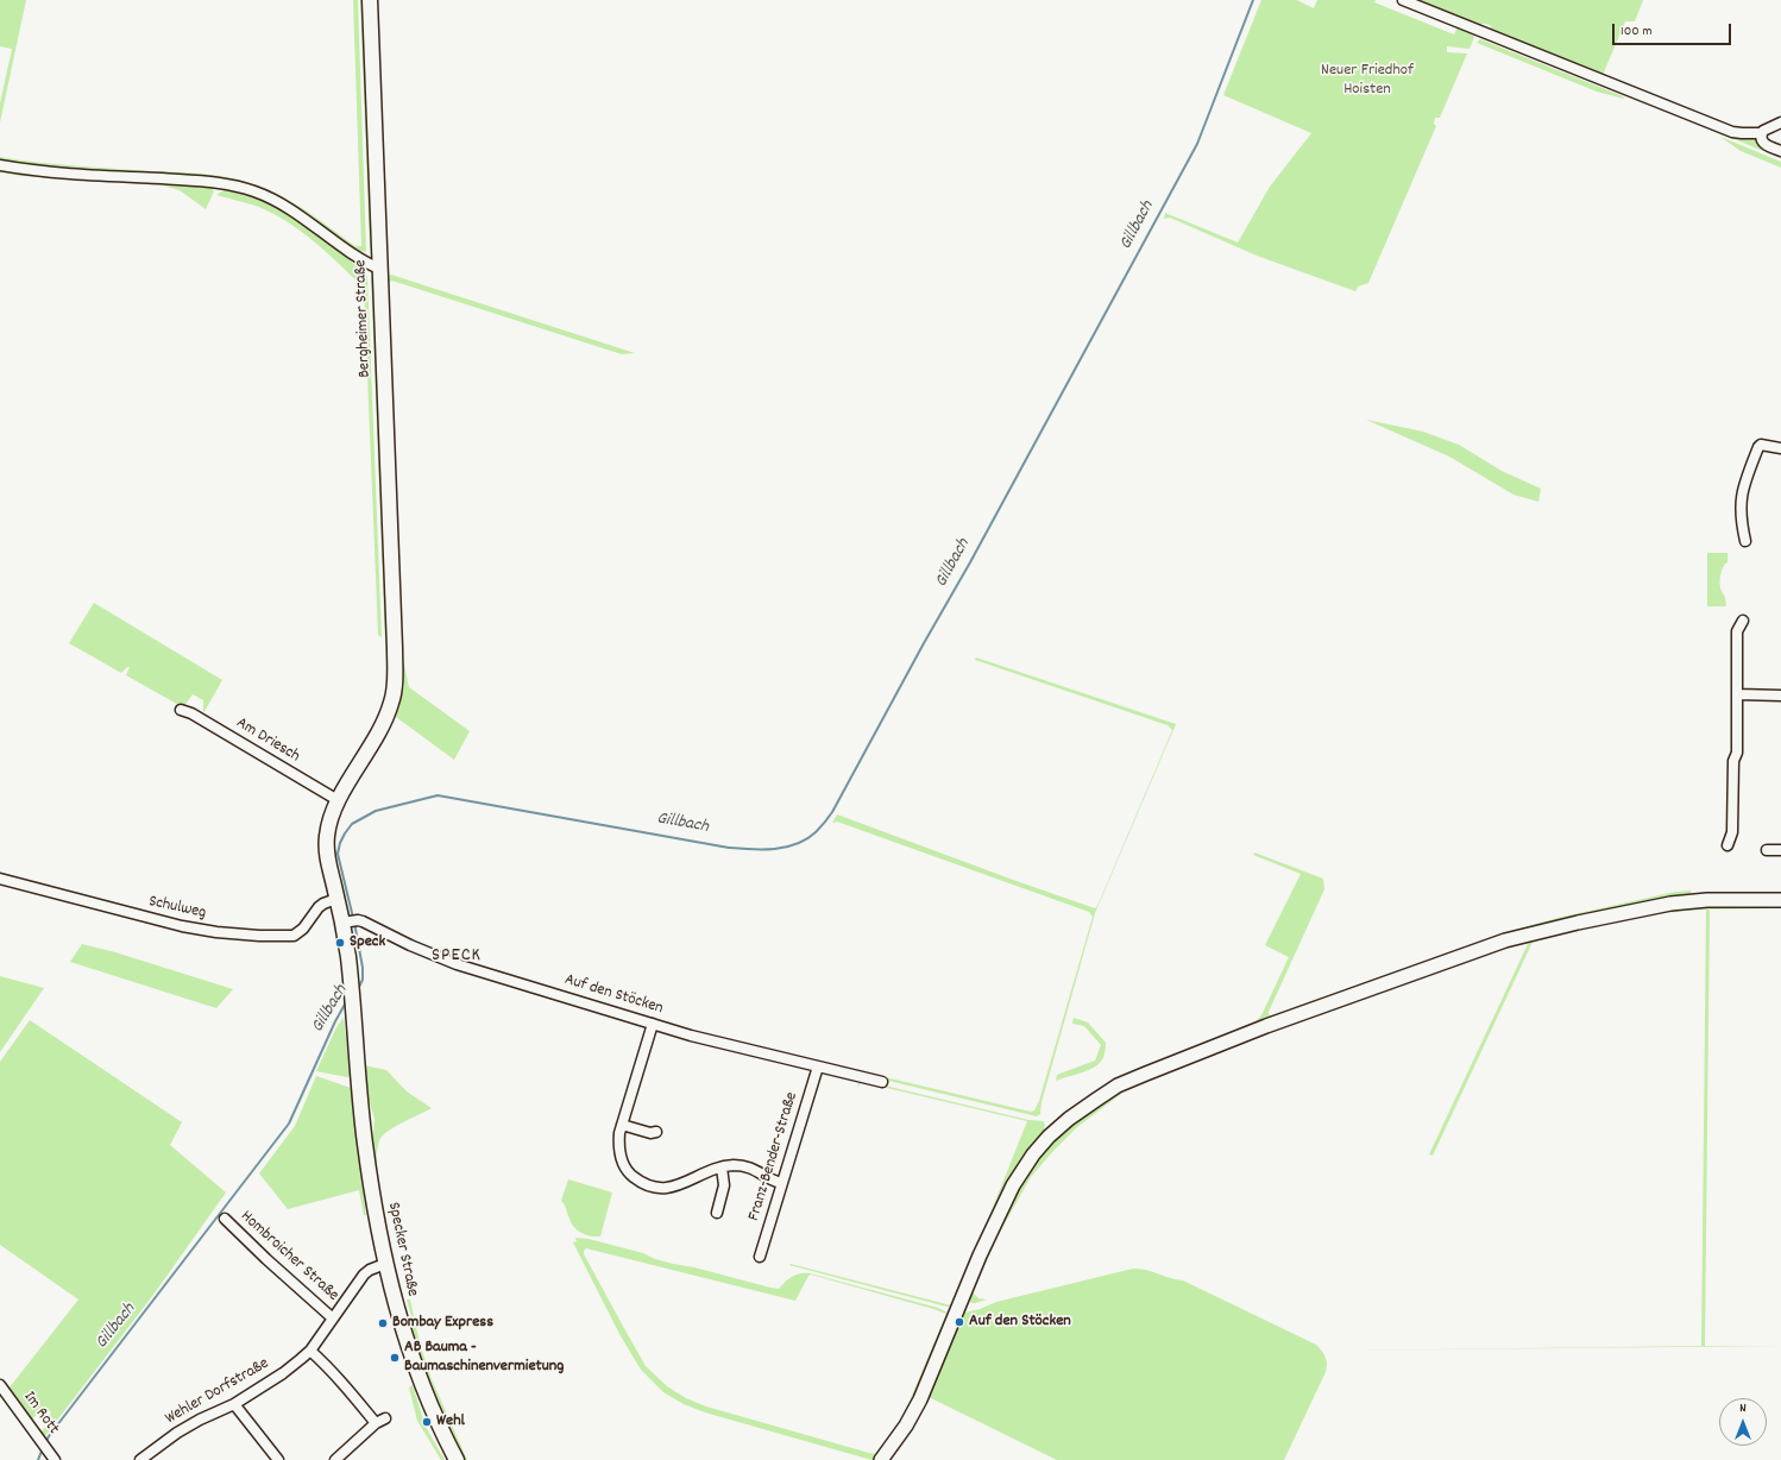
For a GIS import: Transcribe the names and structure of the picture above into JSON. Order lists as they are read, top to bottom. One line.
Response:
{"streets":{"main road":["Bergheimer Straße","Specker Straße"],"street":["Am Driesch","Schulweg","Auf den Stöcken","Franz-Bender-Straße","Hombroicher Straße","Wehler Dorfstraße","Im Rott"]},"crossings":[["Bergheimer Straße","Specker Straße"],["Am Driesch","Specker Straße"],["Schulweg","Specker Straße"],["Auf den Stöcken","Franz-Bender-Straße"],["Auf den Stöcken","Specker Straße"],["Specker Straße","Wehler Dorfstraße"],["Hombroicher Straße","Wehler Dorfstraße"]],"districts":["SPECK"],"water":["Gillbach"],"parks":["Neuer Friedhof Hoisten"],"places":["Speck","Auf den Stöcken","Bombay Express","AB Bauma - Baumaschinenvermietung","Wehl"],"scale_bar":"100 m","north":"top"}
